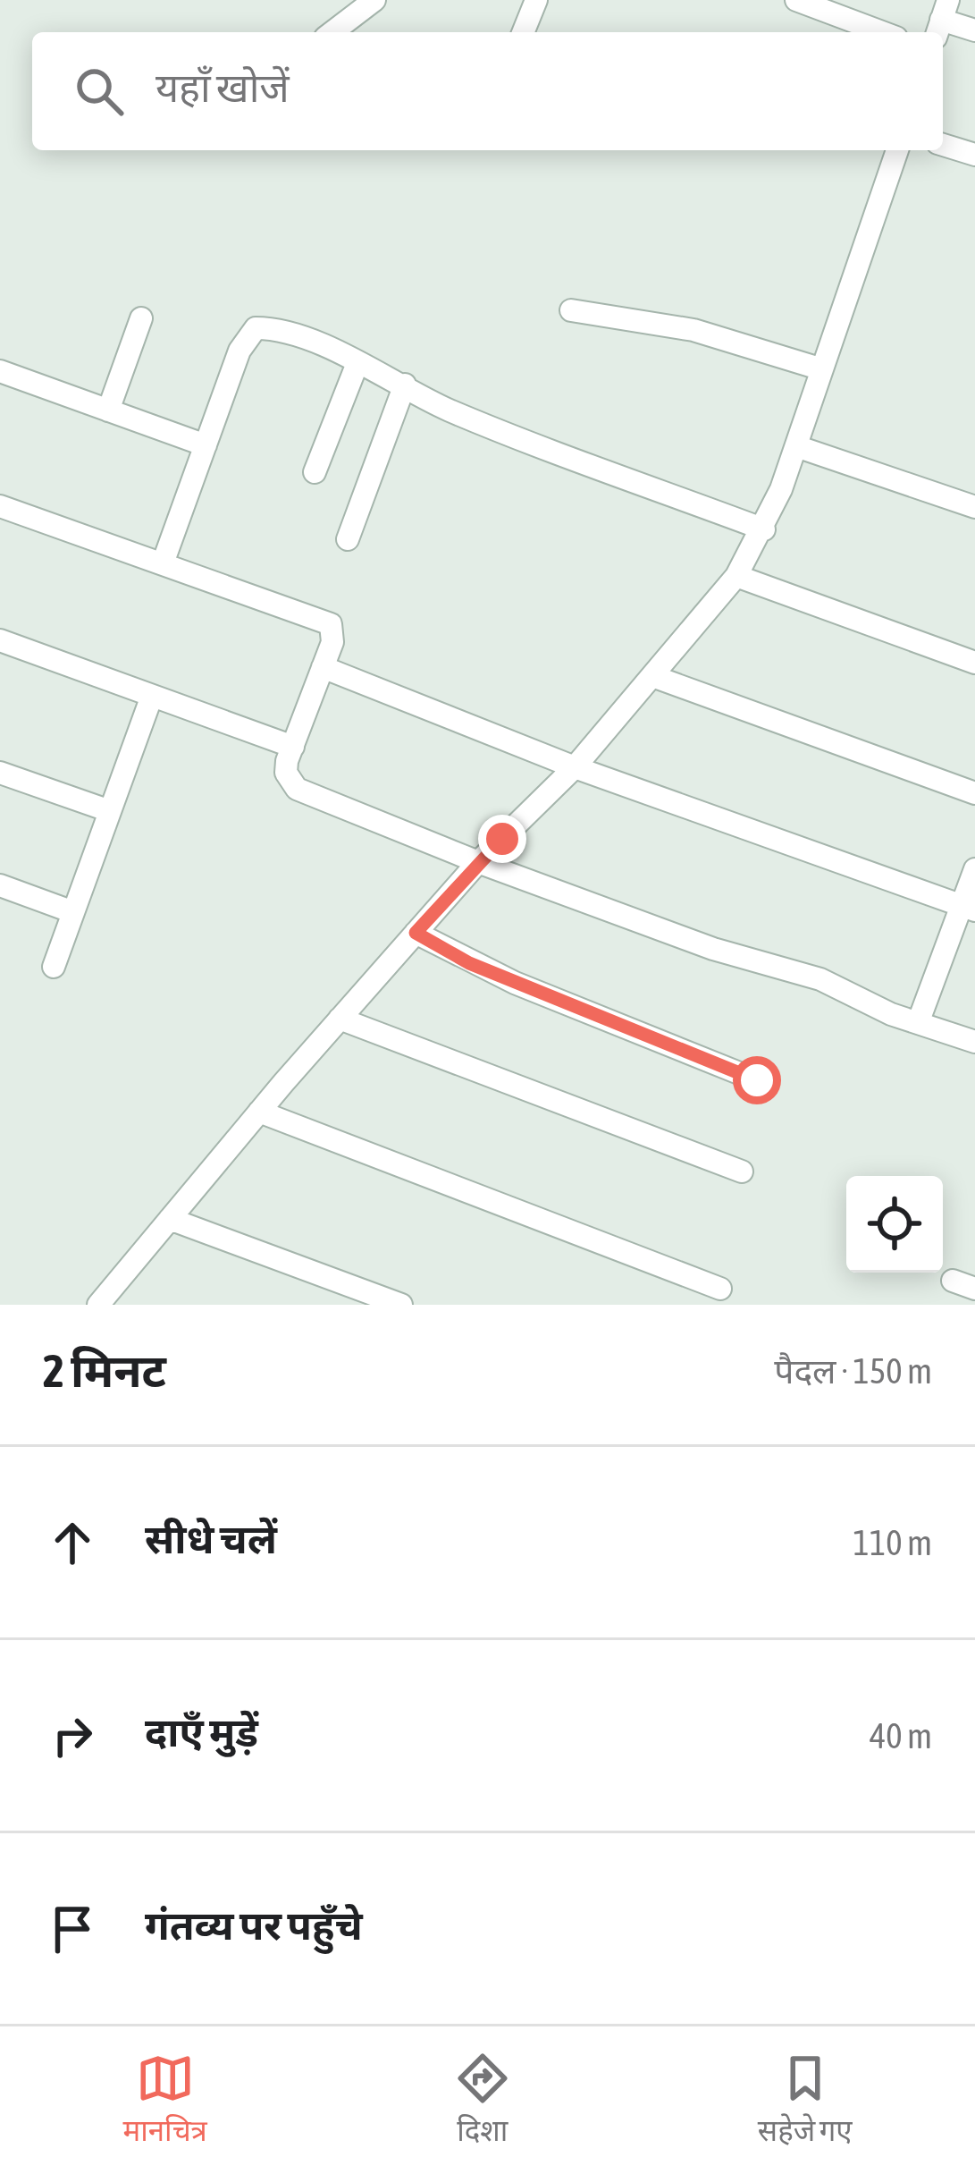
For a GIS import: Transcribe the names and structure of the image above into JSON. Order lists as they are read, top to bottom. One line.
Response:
{"page":{"search":"यहाँ खोजें","heading":["2 मिनट","पैदल · 150 m"],"list":[["सीधे चलें","110 m"],["दाएँ मुड़ें","40 m"],"गंतव्य पर पहुँचे"],"nav":["मानचित्र","दिशा","सहेजे गए"]}}
